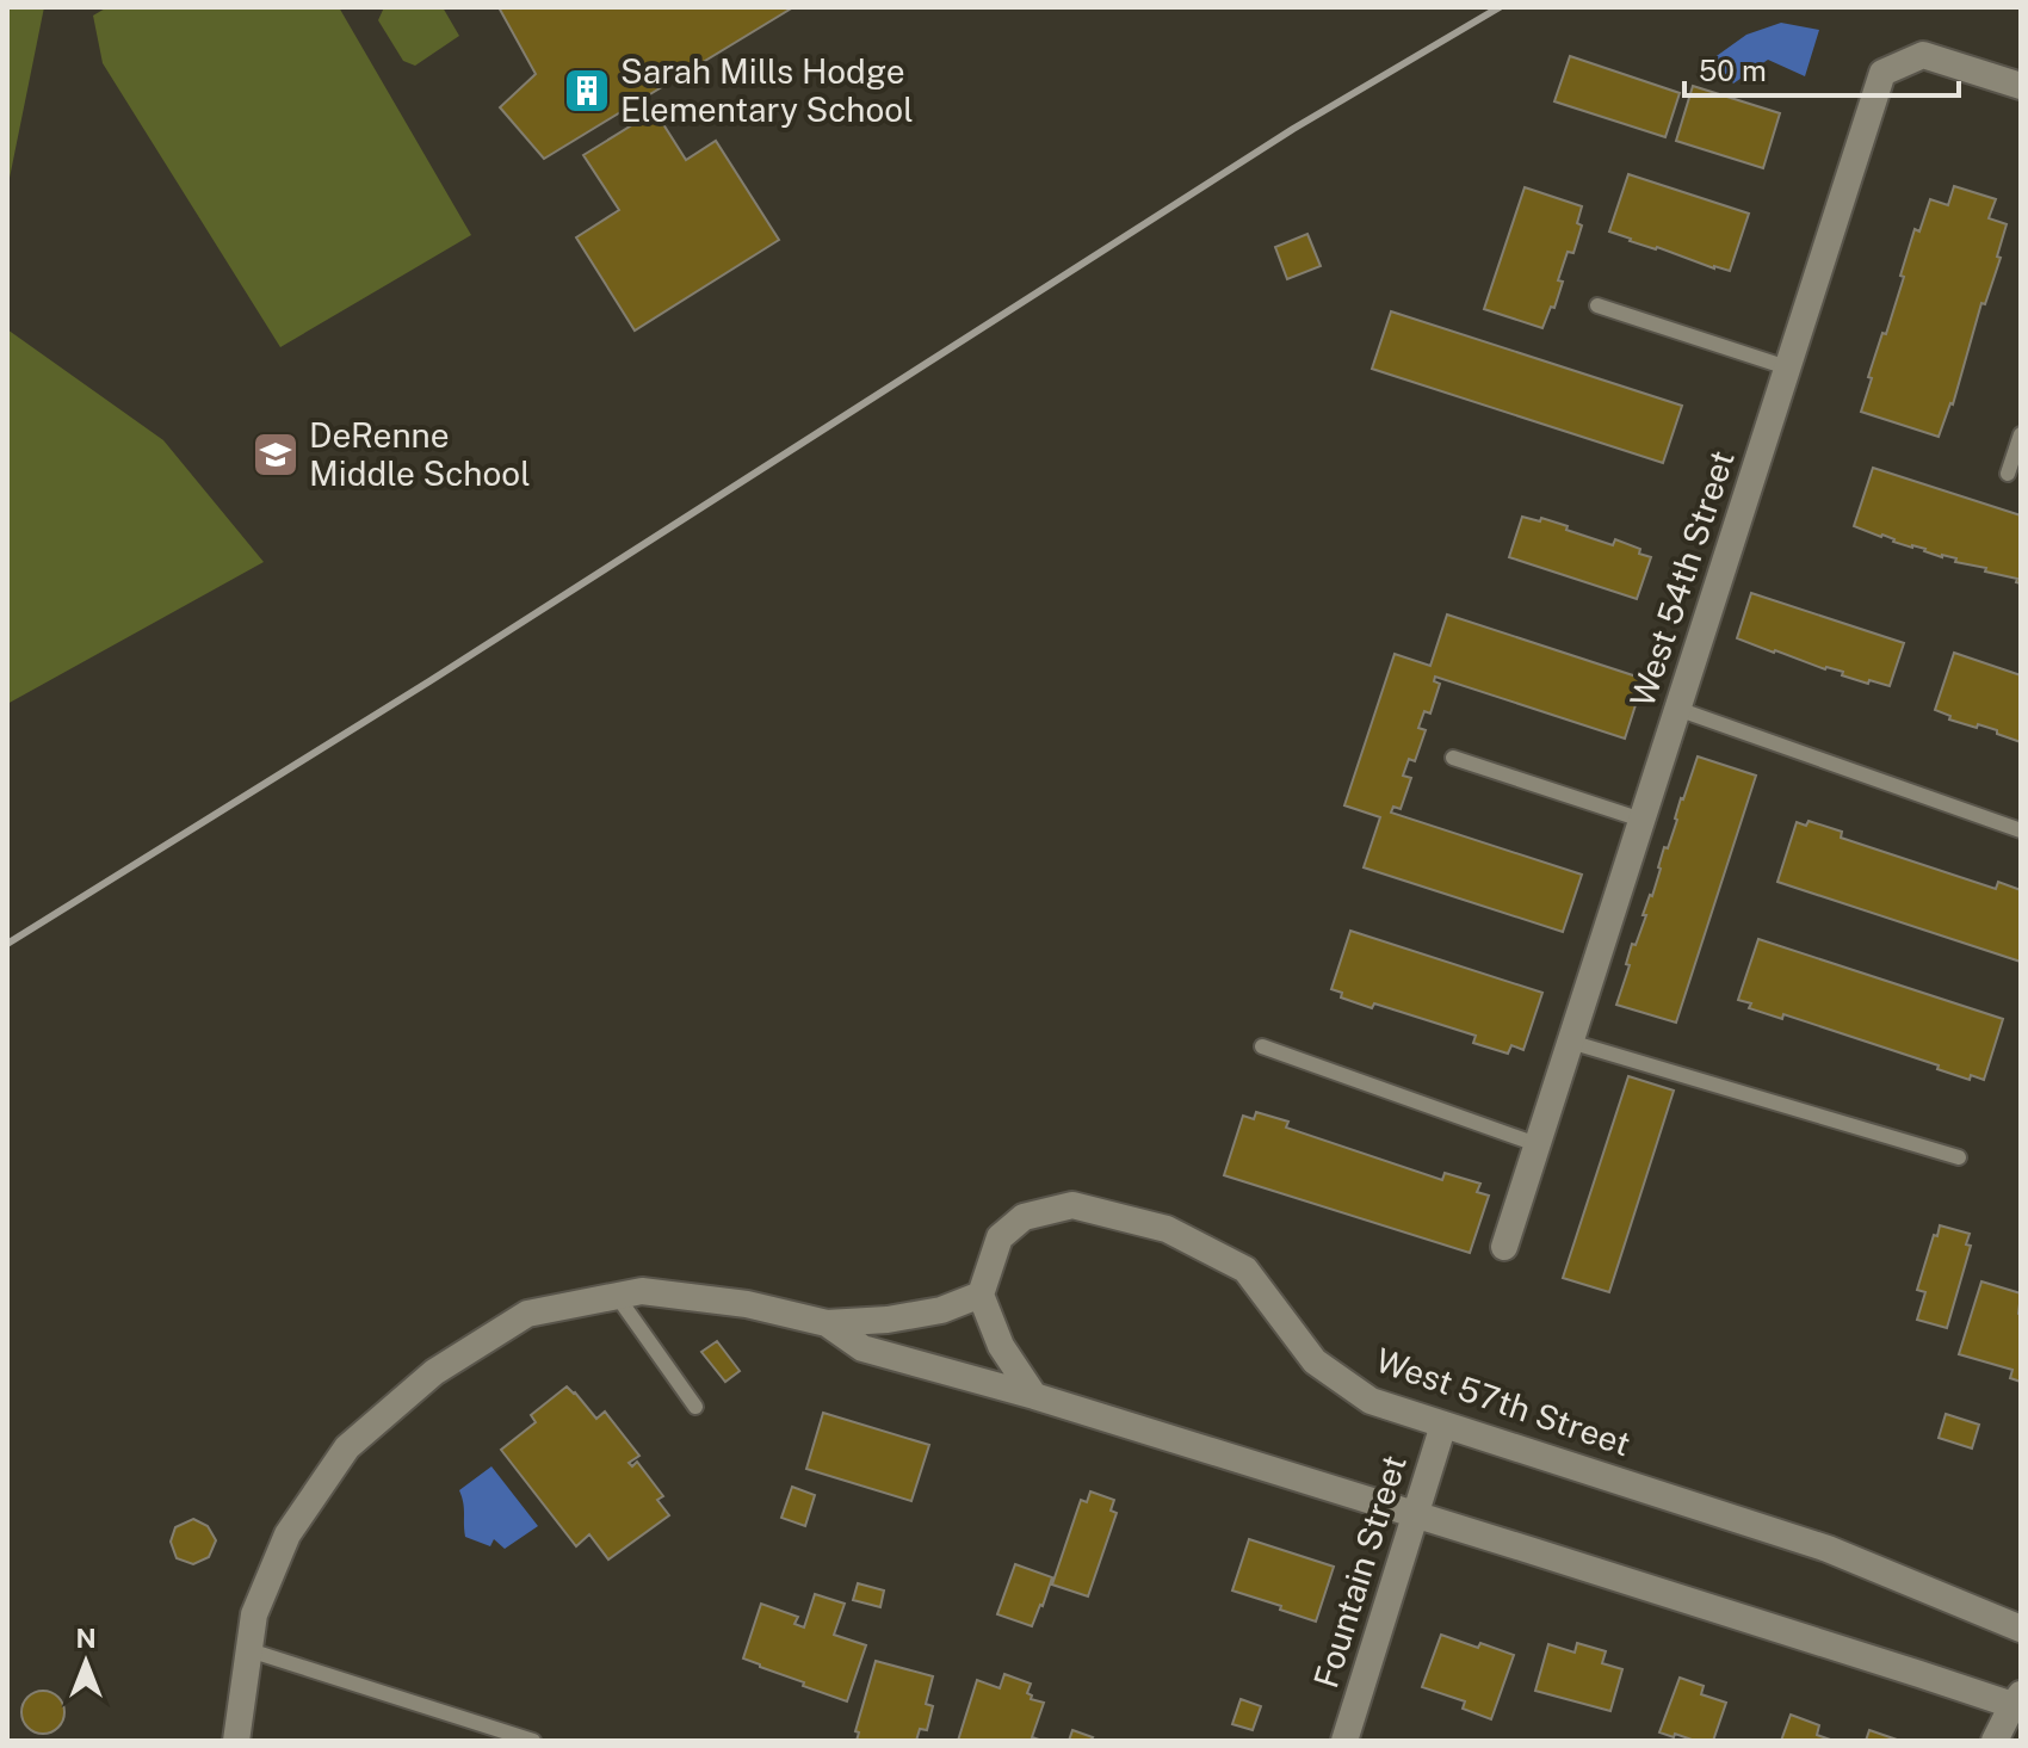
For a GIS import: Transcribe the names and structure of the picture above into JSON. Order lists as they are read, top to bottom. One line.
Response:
{"streets":{"street":["West 54th Street","West 57th Street","Fountain Street"]},"crossings":[["West 57th Street","Fountain Street"]],"places":{"building":["Sarah Mills Hodge Elementary School"],"school or university":["DeRenne Middle School"]},"scale_bar":"50 m","north":"top"}
